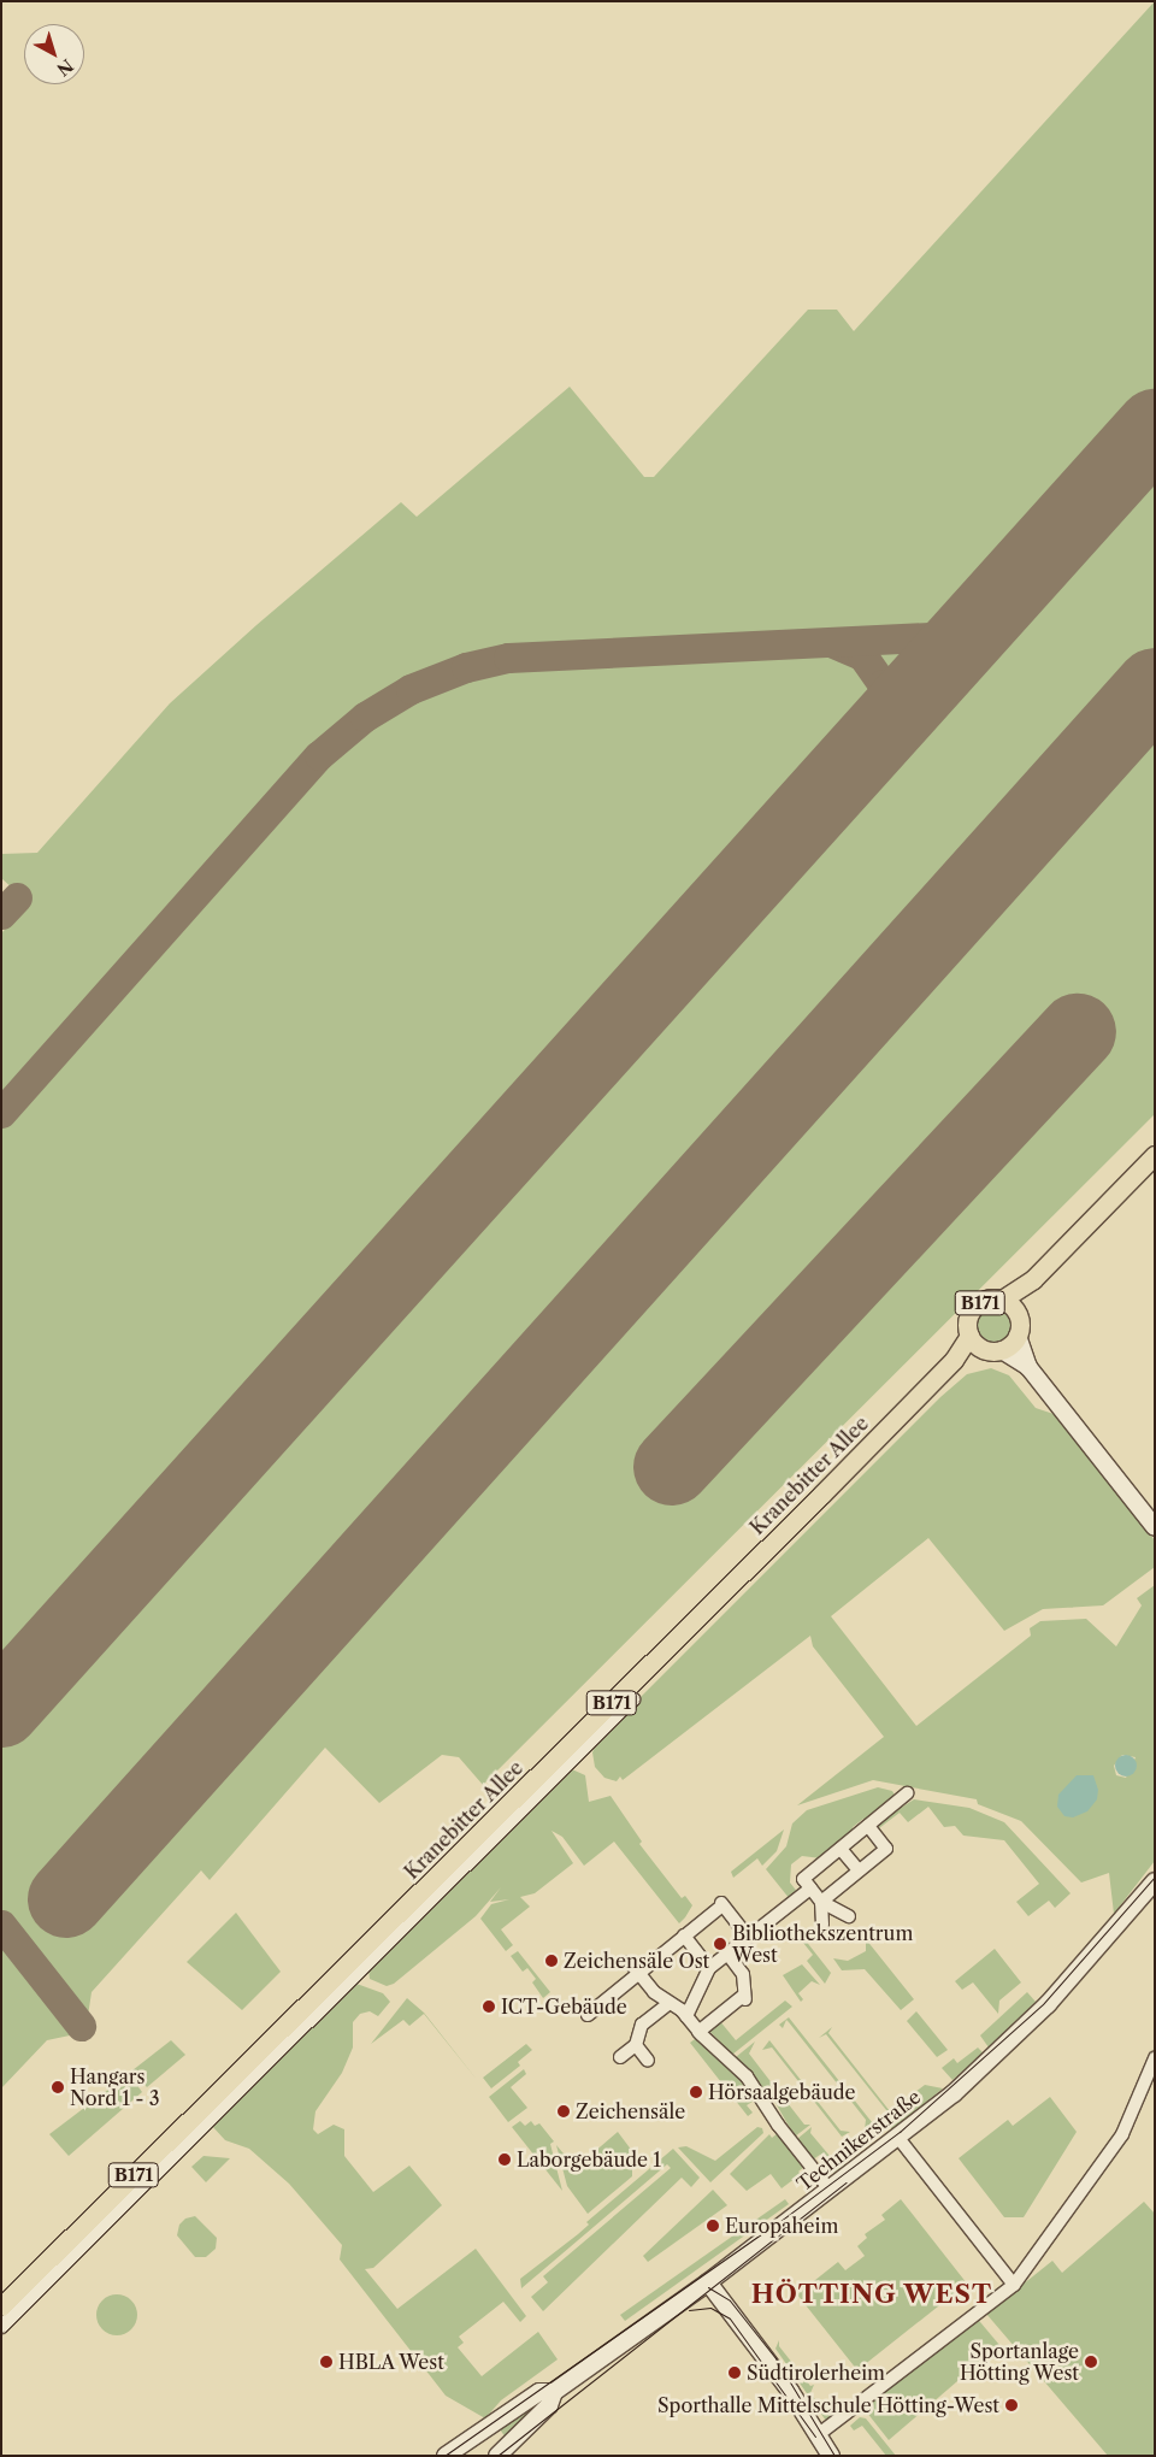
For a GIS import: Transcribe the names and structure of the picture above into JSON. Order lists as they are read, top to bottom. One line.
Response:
{"streets":{"main road":["B171","Kranebitter Allee"],"street":["Technikerstraße"]},"crossings":[["B171","Kranebitter Allee"]],"districts":["HÖTTING WEST"],"places":["Bibliothekszentrum West","Zeichensäle Ost","ICT-Gebäude","Hangars Nord 1 - 3","Hörsaalgebäude","Zeichensäle","Laborgebäude 1","Europaheim","HBLA West","Sportanlage Hötting West","Südtirolerheim","Sporthalle Mittelschule Hötting-West"],"north":"bottom right"}
